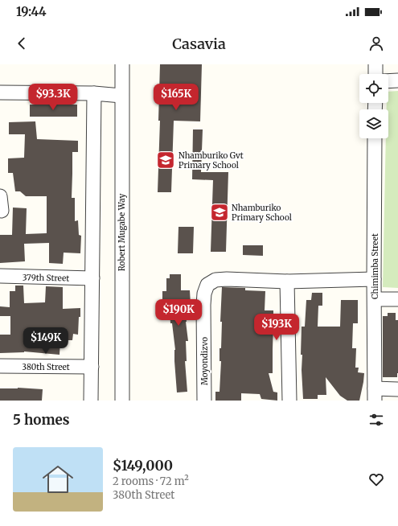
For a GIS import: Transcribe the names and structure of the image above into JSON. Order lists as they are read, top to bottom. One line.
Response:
{"streets":{"street":["Robert Mugabe Way","Chimimba Street","379th Street","Moyondizvo","380th Street"]},"places":{"school or university":["Nhamburiko Gvt Primary School","Nhamburiko Primary School"]},"page":{"status":"19:44","header":"Casavia","price":["$93.3K","$165K","$190K","$193K","$149K"],"heading":"5 homes","list":[{"name":"$149,000","note":"2 rooms · 72 m² · 380th Street"}]}}
